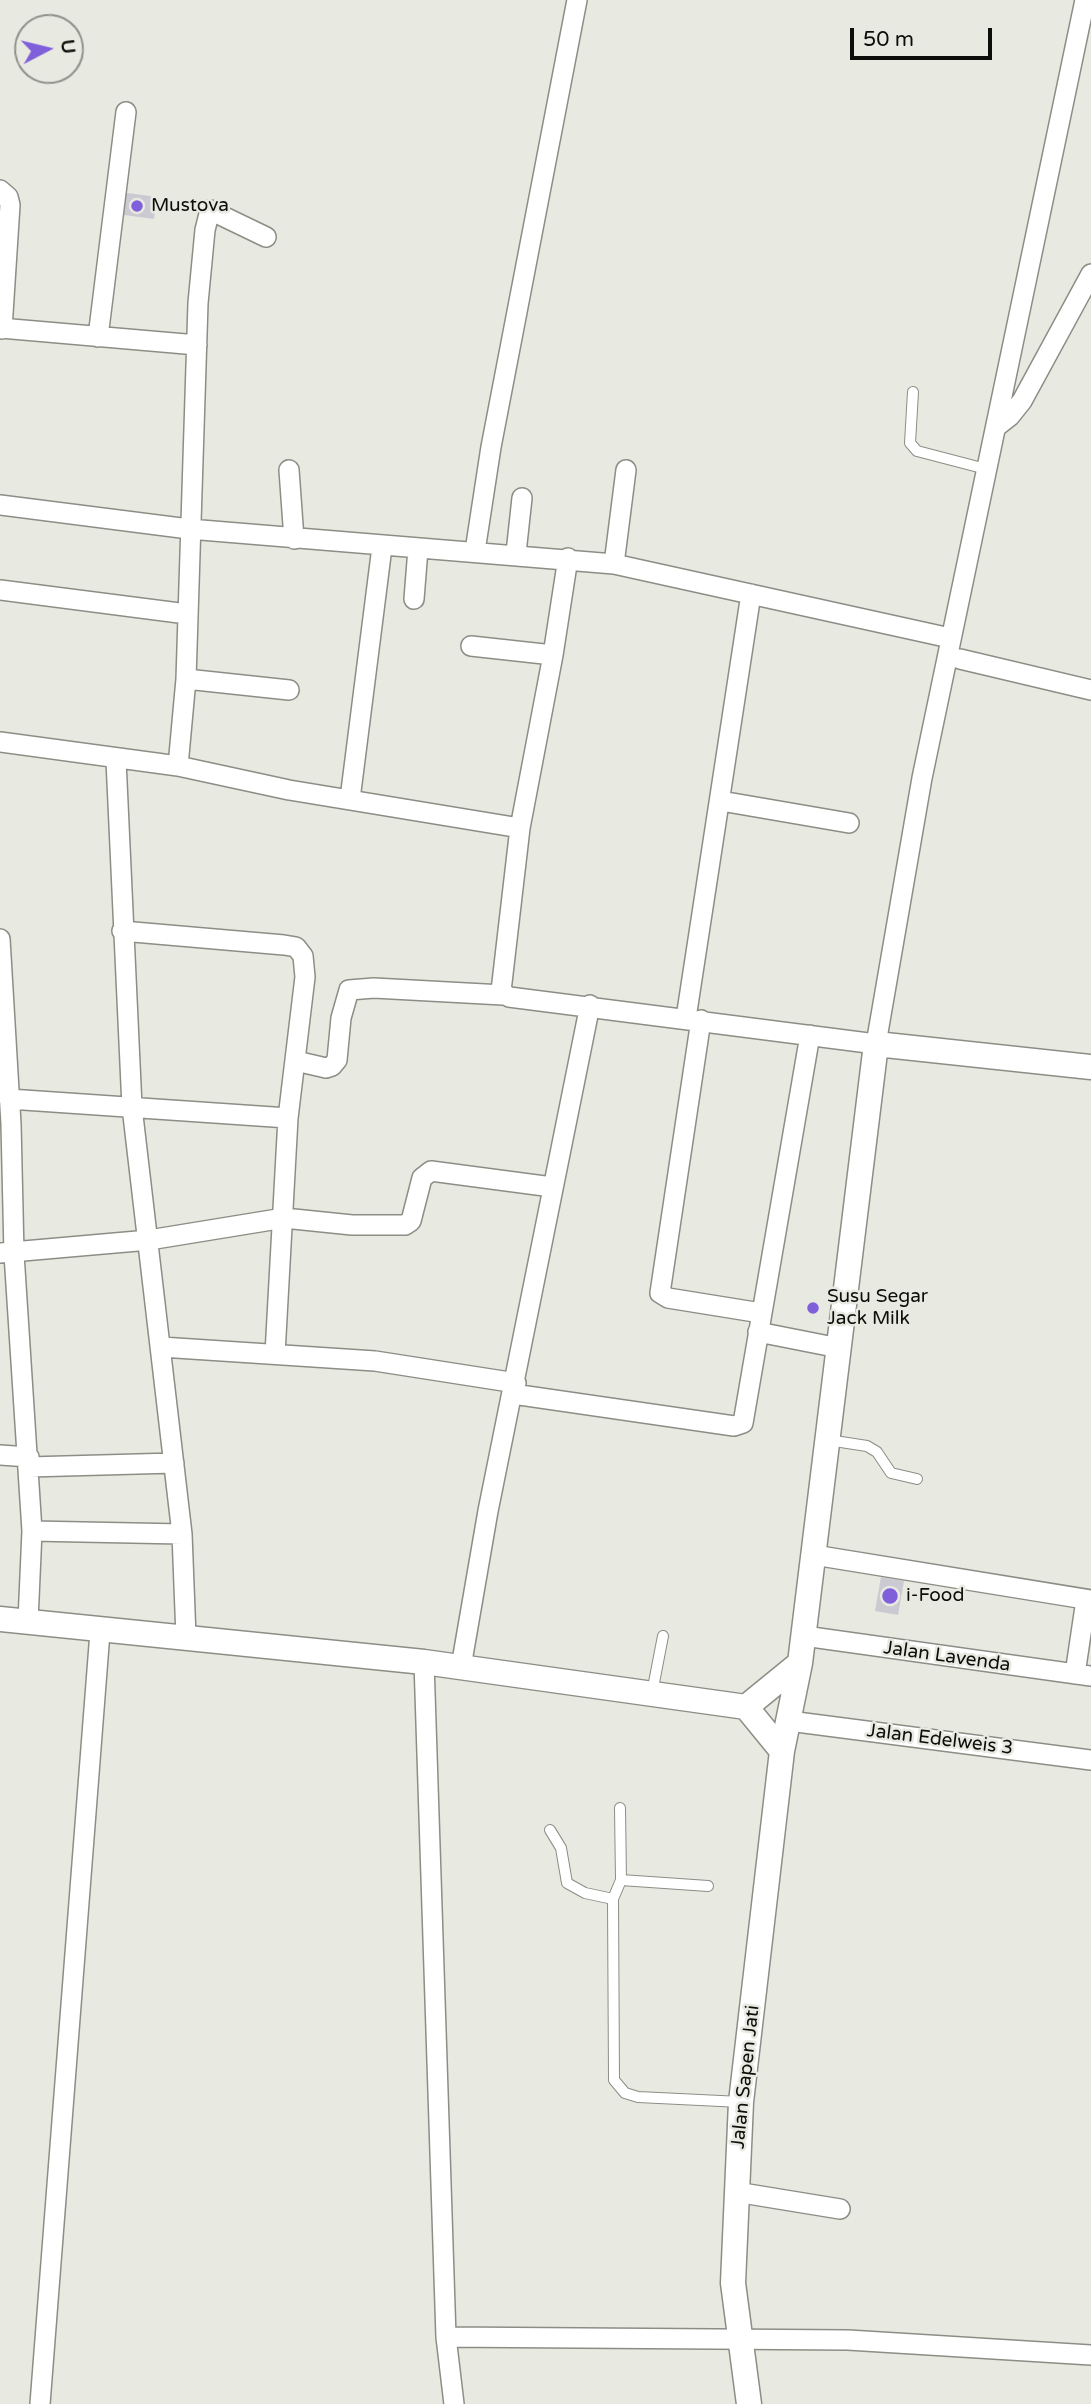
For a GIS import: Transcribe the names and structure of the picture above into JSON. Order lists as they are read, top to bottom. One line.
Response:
{"streets":{"street":["Jalan Lavenda","Jalan Edelweis 3","Jalan Sapen Jati"]},"crossings":[["Jalan Lavenda","Jalan Sapen Jati"],["Jalan Edelweis 3","Jalan Sapen Jati"]],"places":["Mustova","Susu Segar Jack Milk","i-Food"],"scale_bar":"50 m","north":"right"}
